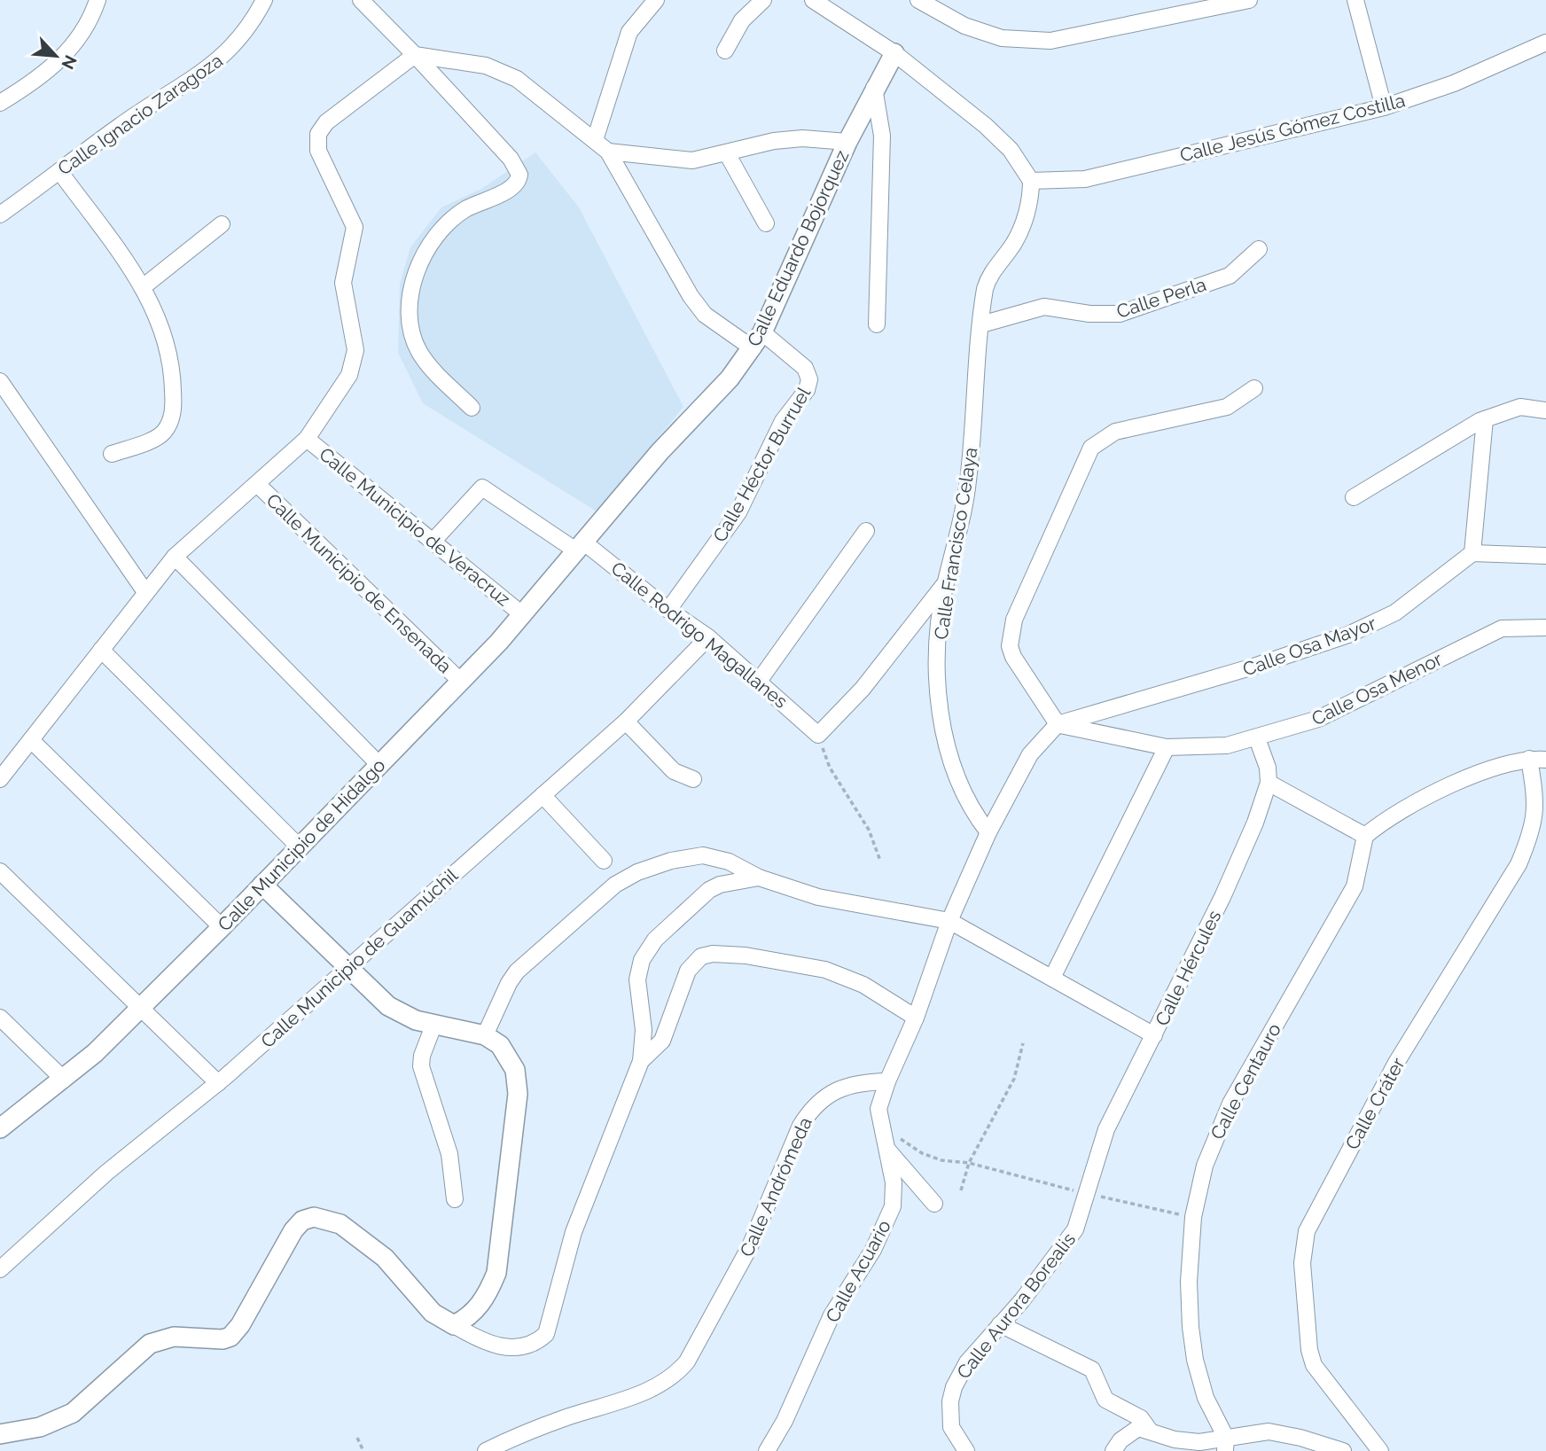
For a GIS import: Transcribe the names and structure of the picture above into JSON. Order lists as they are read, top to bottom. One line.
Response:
{"streets":{"street":["Calle Ignacio Zaragoza","Calle Jesús Gómez Costilla","Calle Eduardo Bojorquez","Calle Perla","Calle Héctor Burruel","Calle Municipio de Veracruz","Calle Francisco Celaya","Calle Municipio de Ensenada","Calle Rodrigo Magallanes","Calle Osa Mayor","Calle Osa Menor","Calle Municipio de Hidalgo","Calle Municipio de Guamúchil","Calle Hércules","Calle Centauro","Calle Cráter","Calle Andrómeda","Calle Acuario","Calle Aurora Borealis"]},"crossings":[["Calle Jesús Gómez Costilla","Calle Francisco Celaya"],["Calle Eduardo Bojorquez","Calle Héctor Burruel"],["Calle Eduardo Bojorquez","Calle Rodrigo Magallanes"],["Calle Eduardo Bojorquez","Calle Municipio de Hidalgo"],["Calle Perla","Calle Francisco Celaya"],["Calle Héctor Burruel","Calle Rodrigo Magallanes"],["Calle Municipio de Veracruz","Calle Rodrigo Magallanes"],["Calle Municipio de Veracruz","Calle Municipio de Hidalgo"],["Calle Municipio de Ensenada","Calle Municipio de Hidalgo"],["Calle Rodrigo Magallanes","Calle Municipio de Hidalgo"],["Calle Rodrigo Magallanes","Calle Municipio de Guamúchil"],["Calle Osa Mayor","Calle Osa Menor"],["Calle Hércules","Calle Aurora Borealis"],["Calle Andrómeda","Calle Acuario"]],"north":"bottom right"}
